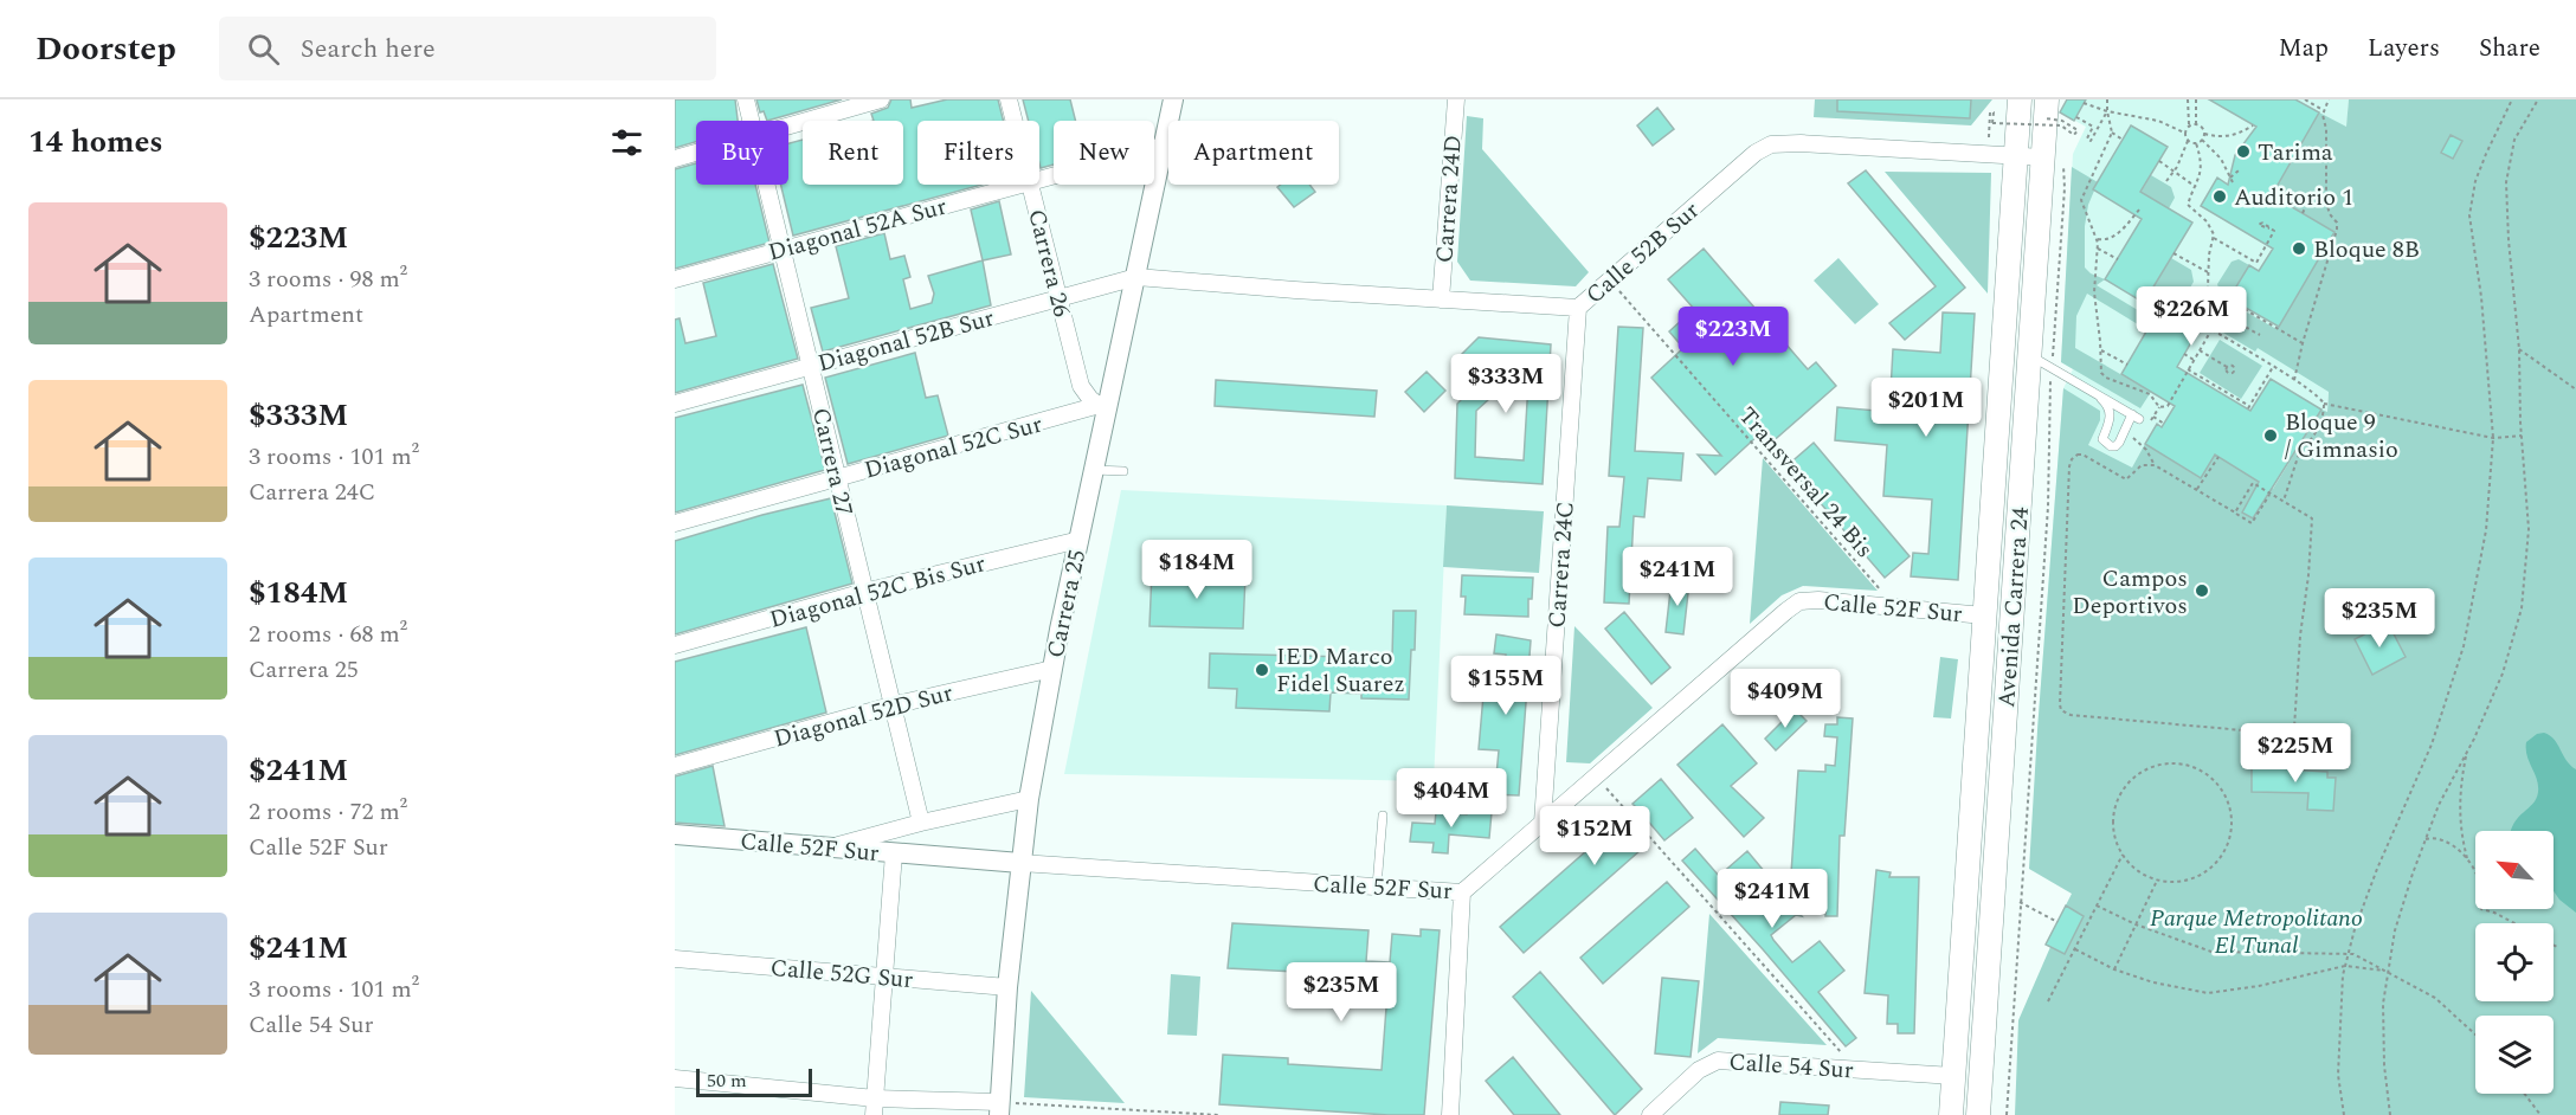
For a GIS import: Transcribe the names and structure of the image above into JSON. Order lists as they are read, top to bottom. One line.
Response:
{"streets":{"main road":["Avenida Carrera 24"],"street":["Carrera 24D","Diagonal 52A Sur","Calle 52B Sur","Carrera 26","Diagonal 52B Sur","Diagonal 52C Sur","Carrera 27","Carrera 24C","Diagonal 52C Bis Sur","Carrera 25","Calle 52F Sur","Diagonal 52D Sur","Calle 52G Sur","Calle 54 Sur"],"path":["Transversal 24 Bis"]},"crossings":[["Carrera 24D","Calle 52B Sur"],["Diagonal 52A Sur","Carrera 27"],["Diagonal 52A Sur","Carrera 25"],["Calle 52B Sur","Diagonal 52B Sur"],["Calle 52B Sur","Transversal 24 Bis"],["Calle 52B Sur","Carrera 24C"],["Calle 52B Sur","Carrera 25"],["Calle 52B Sur","Avenida Carrera 24"],["Carrera 26","Diagonal 52B Sur"],["Carrera 26","Diagonal 52C Sur"],["Carrera 26","Carrera 25"],["Diagonal 52B Sur","Carrera 27"],["Diagonal 52B Sur","Carrera 25"],["Diagonal 52C Sur","Carrera 27"],["Diagonal 52C Sur","Carrera 25"],["Carrera 27","Diagonal 52C Bis Sur"],["Carrera 27","Diagonal 52D Sur"],["Transversal 24 Bis","Calle 52F Sur"],["Carrera 24C","Calle 52F Sur"],["Diagonal 52C Bis Sur","Carrera 25"],["Carrera 25","Calle 52F Sur"],["Carrera 25","Diagonal 52D Sur"],["Carrera 25","Calle 52G Sur"],["Calle 52F Sur","Avenida Carrera 24"],["Avenida Carrera 24","Calle 54 Sur"]],"parks":["Parque Metropolitano El Tunal"],"places":["Tarima","Auditorio 1","Bloque 8B","Bloque 9 / Gimnasio","Campos Deportivos","IED Marco Fidel Suarez"],"scale_bar":"50 m","north":"top left","page":{"header":"Doorstep","search":"Search here","nav":["Map","Layers","Share"],"heading":"14 homes","chip":["Buy","Rent","Filters","New","Apartment"],"list":[{"name":"$223M","note":"3 rooms · 98 m² · Apartment"},{"name":"$333M","note":"3 rooms · 101 m² · Carrera 24C"},{"name":"$184M","note":"2 rooms · 68 m² · Carrera 25"},{"name":"$241M","note":"2 rooms · 72 m² · Calle 52F Sur"},{"name":"$241M","note":"3 rooms · 101 m² · Calle 54 Sur"}],"price":["$226M","$223M","$333M","$201M","$184M","$241M","$235M","$155M","$409M","$225M","$404M","$152M","$241M","$235M"],"scale":"50 m"}}
